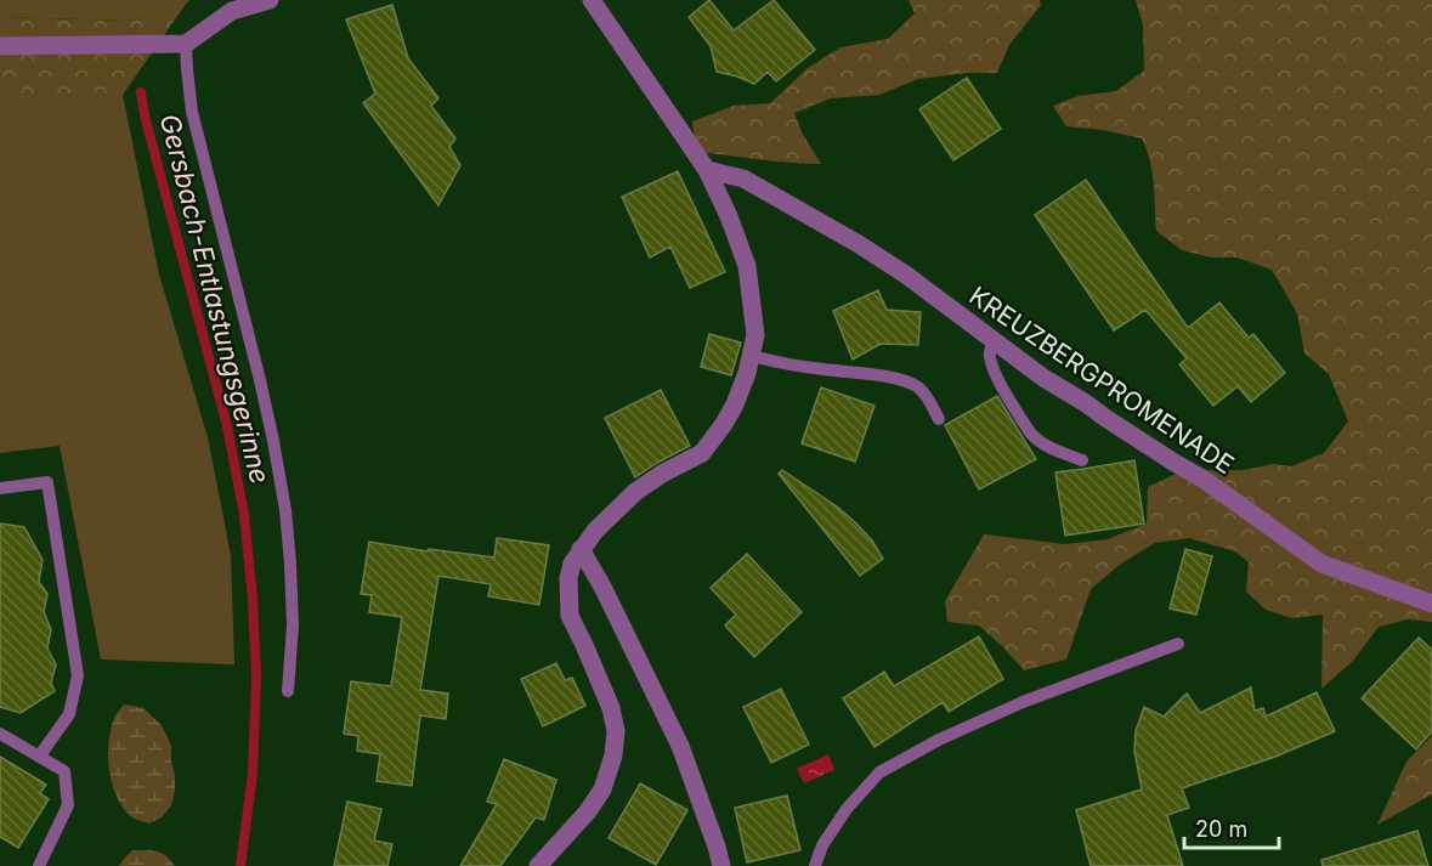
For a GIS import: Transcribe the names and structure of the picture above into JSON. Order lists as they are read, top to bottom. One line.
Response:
{"streets":{"street":["KREUZBERGPROMENADE"]},"water":["Gersbach-Entlastungsgerinne"],"scale_bar":"20 m"}
